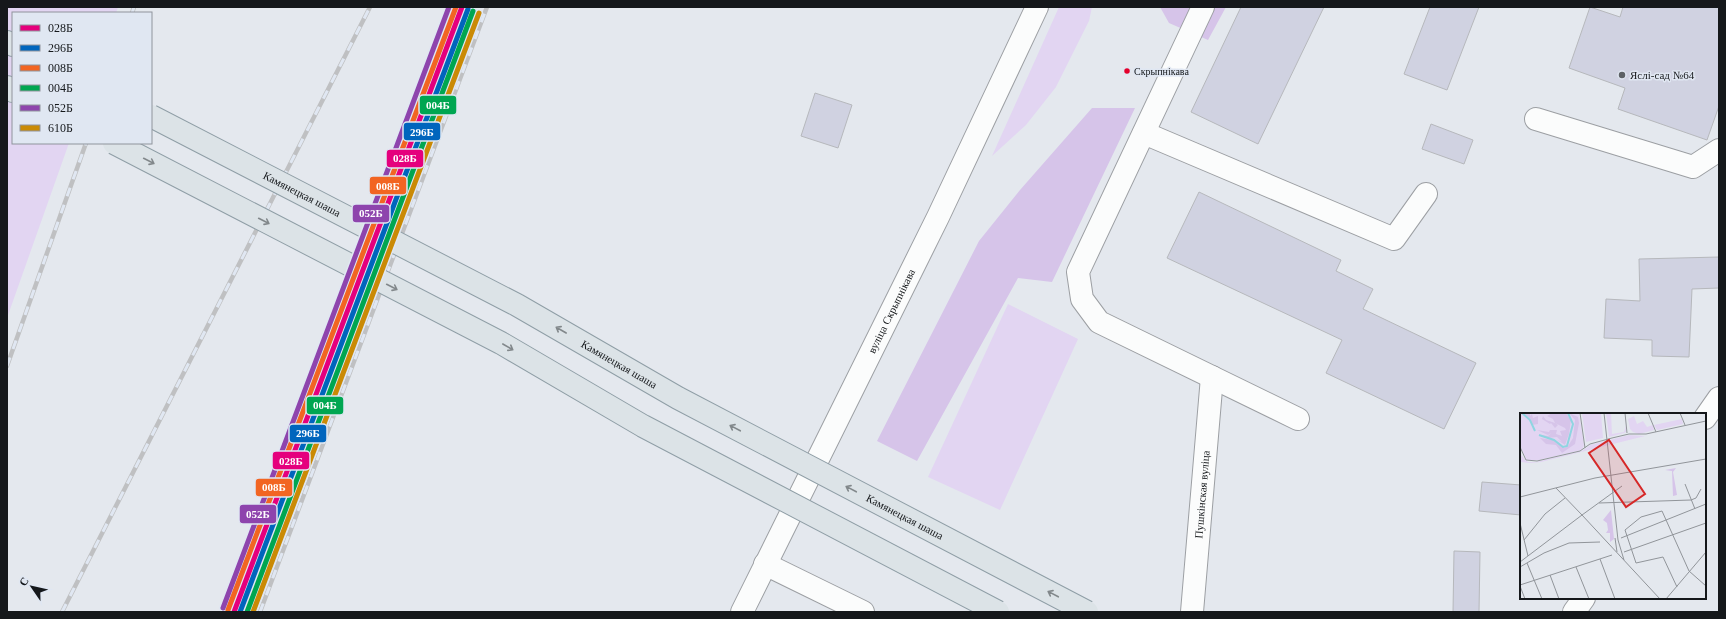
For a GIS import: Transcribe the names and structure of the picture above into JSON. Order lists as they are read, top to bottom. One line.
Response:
{"streets":{"main road":["Камянецкая шаша"],"street":["вуліца Скрыпнікава","Пушкінская вуліца"]},"places":["Скрыпнікава","Яслі-сад №64"],"lines":["transit line 028Б","transit line 008Б","transit line 052Б","transit line 296Б","transit line 004Б","transit line 610Б"],"legend":["028Б","296Б","008Б","004Б","052Б","610Б"],"north":"top left"}
